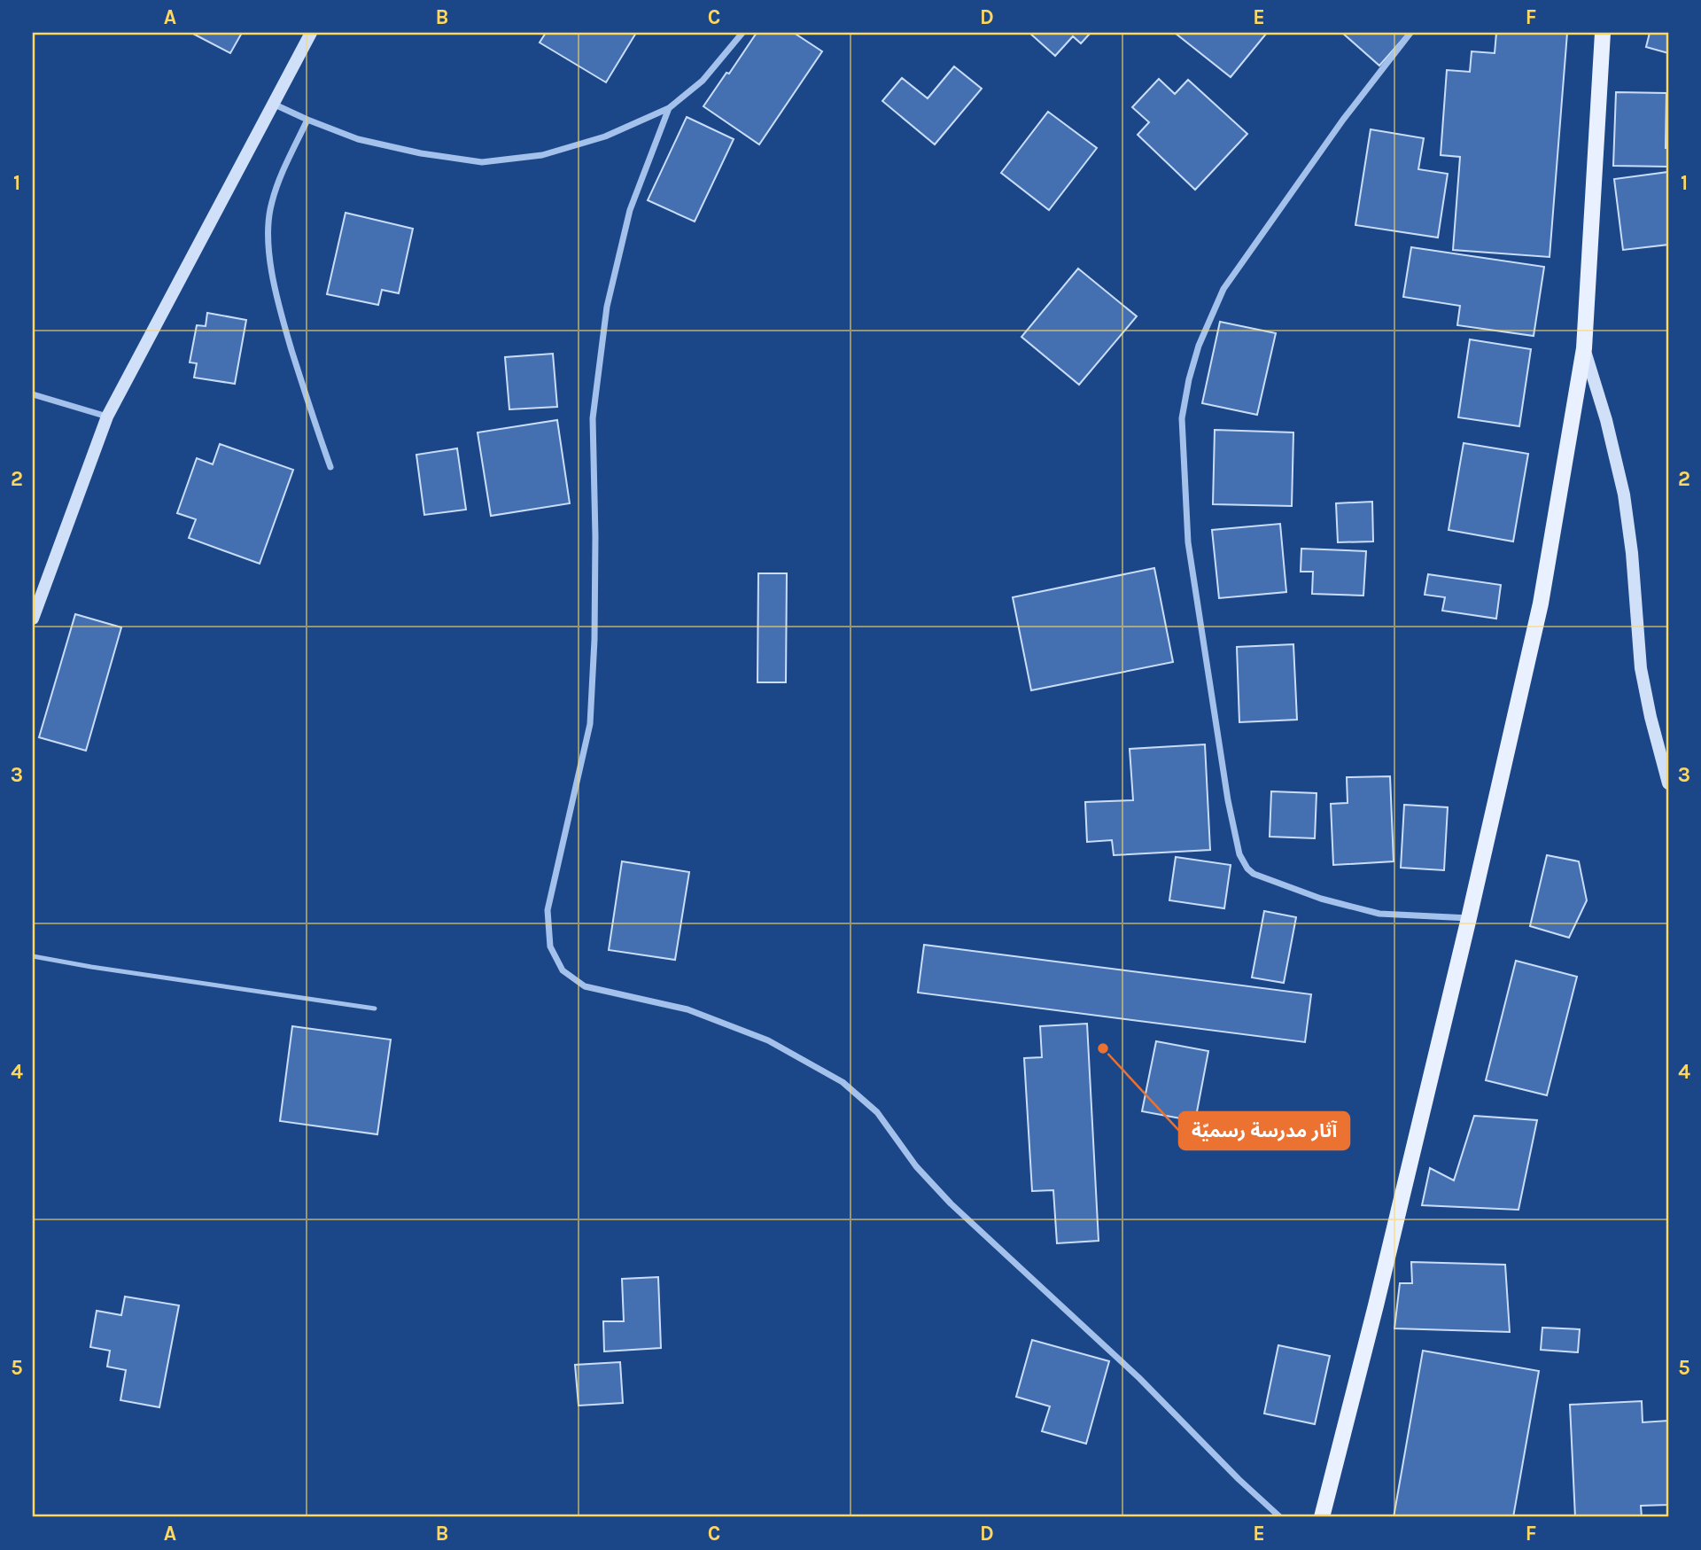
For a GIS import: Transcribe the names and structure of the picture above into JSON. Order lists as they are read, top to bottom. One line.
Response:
{"places":["آثار مدرسة رسميّة"],"grid":{"columns":["A","B","C","D","E","F"],"rows":["1","2","3","4","5"]}}
